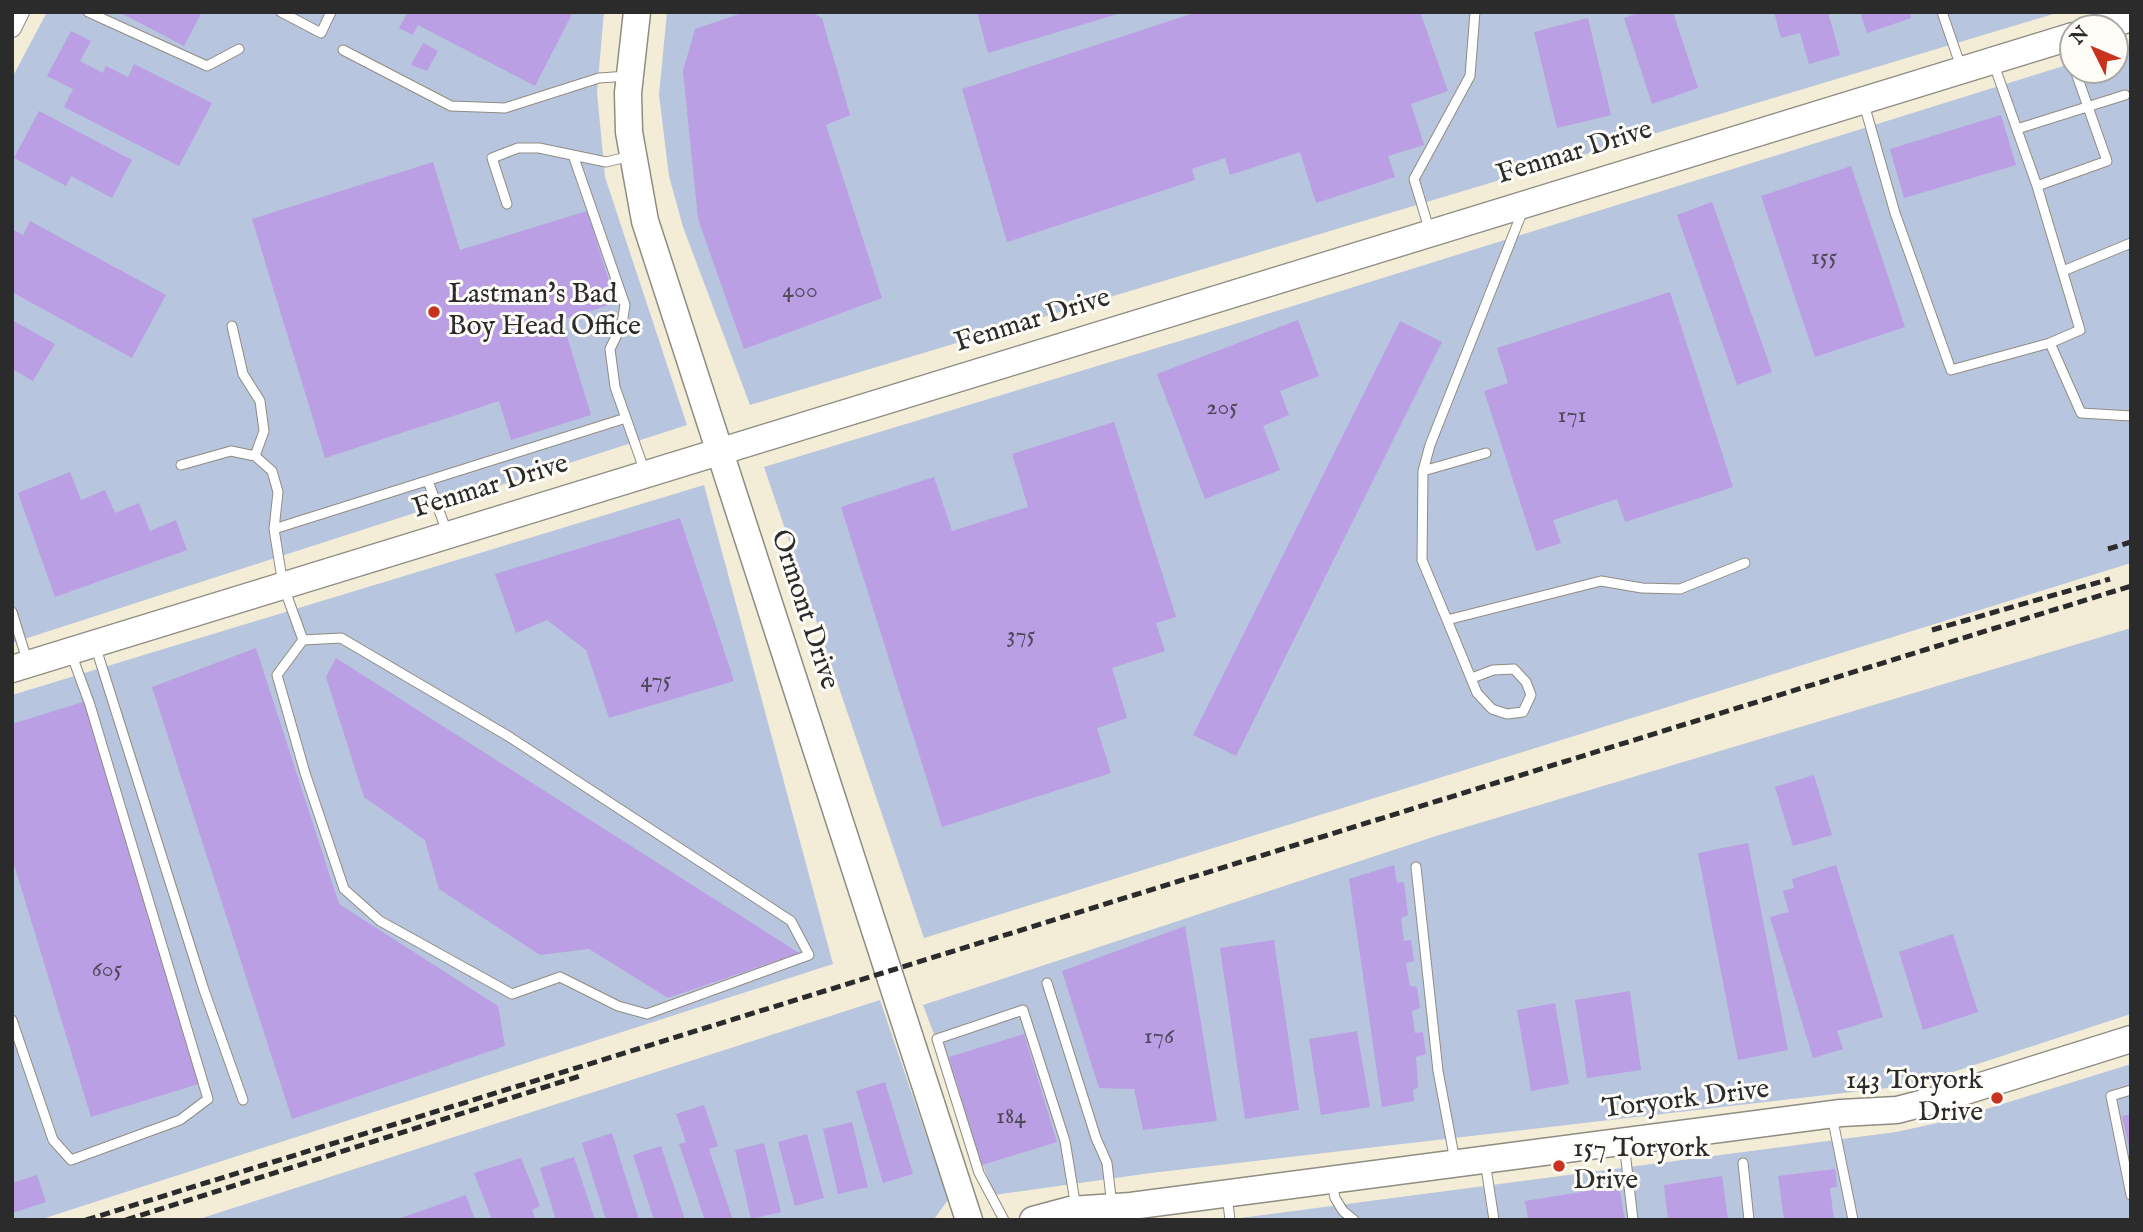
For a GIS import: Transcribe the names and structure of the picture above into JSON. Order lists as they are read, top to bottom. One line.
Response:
{"streets":{"street":["Fenmar Drive","Ormont Drive","Toryork Drive"]},"crossings":[["Fenmar Drive","Ormont Drive"]],"places":["Lastman's Bad Boy Head Office","143 Toryork Drive","157 Toryork Drive"],"house_numbers":["155","400","205","171","375","475","605","176","184"],"north":"top left"}
